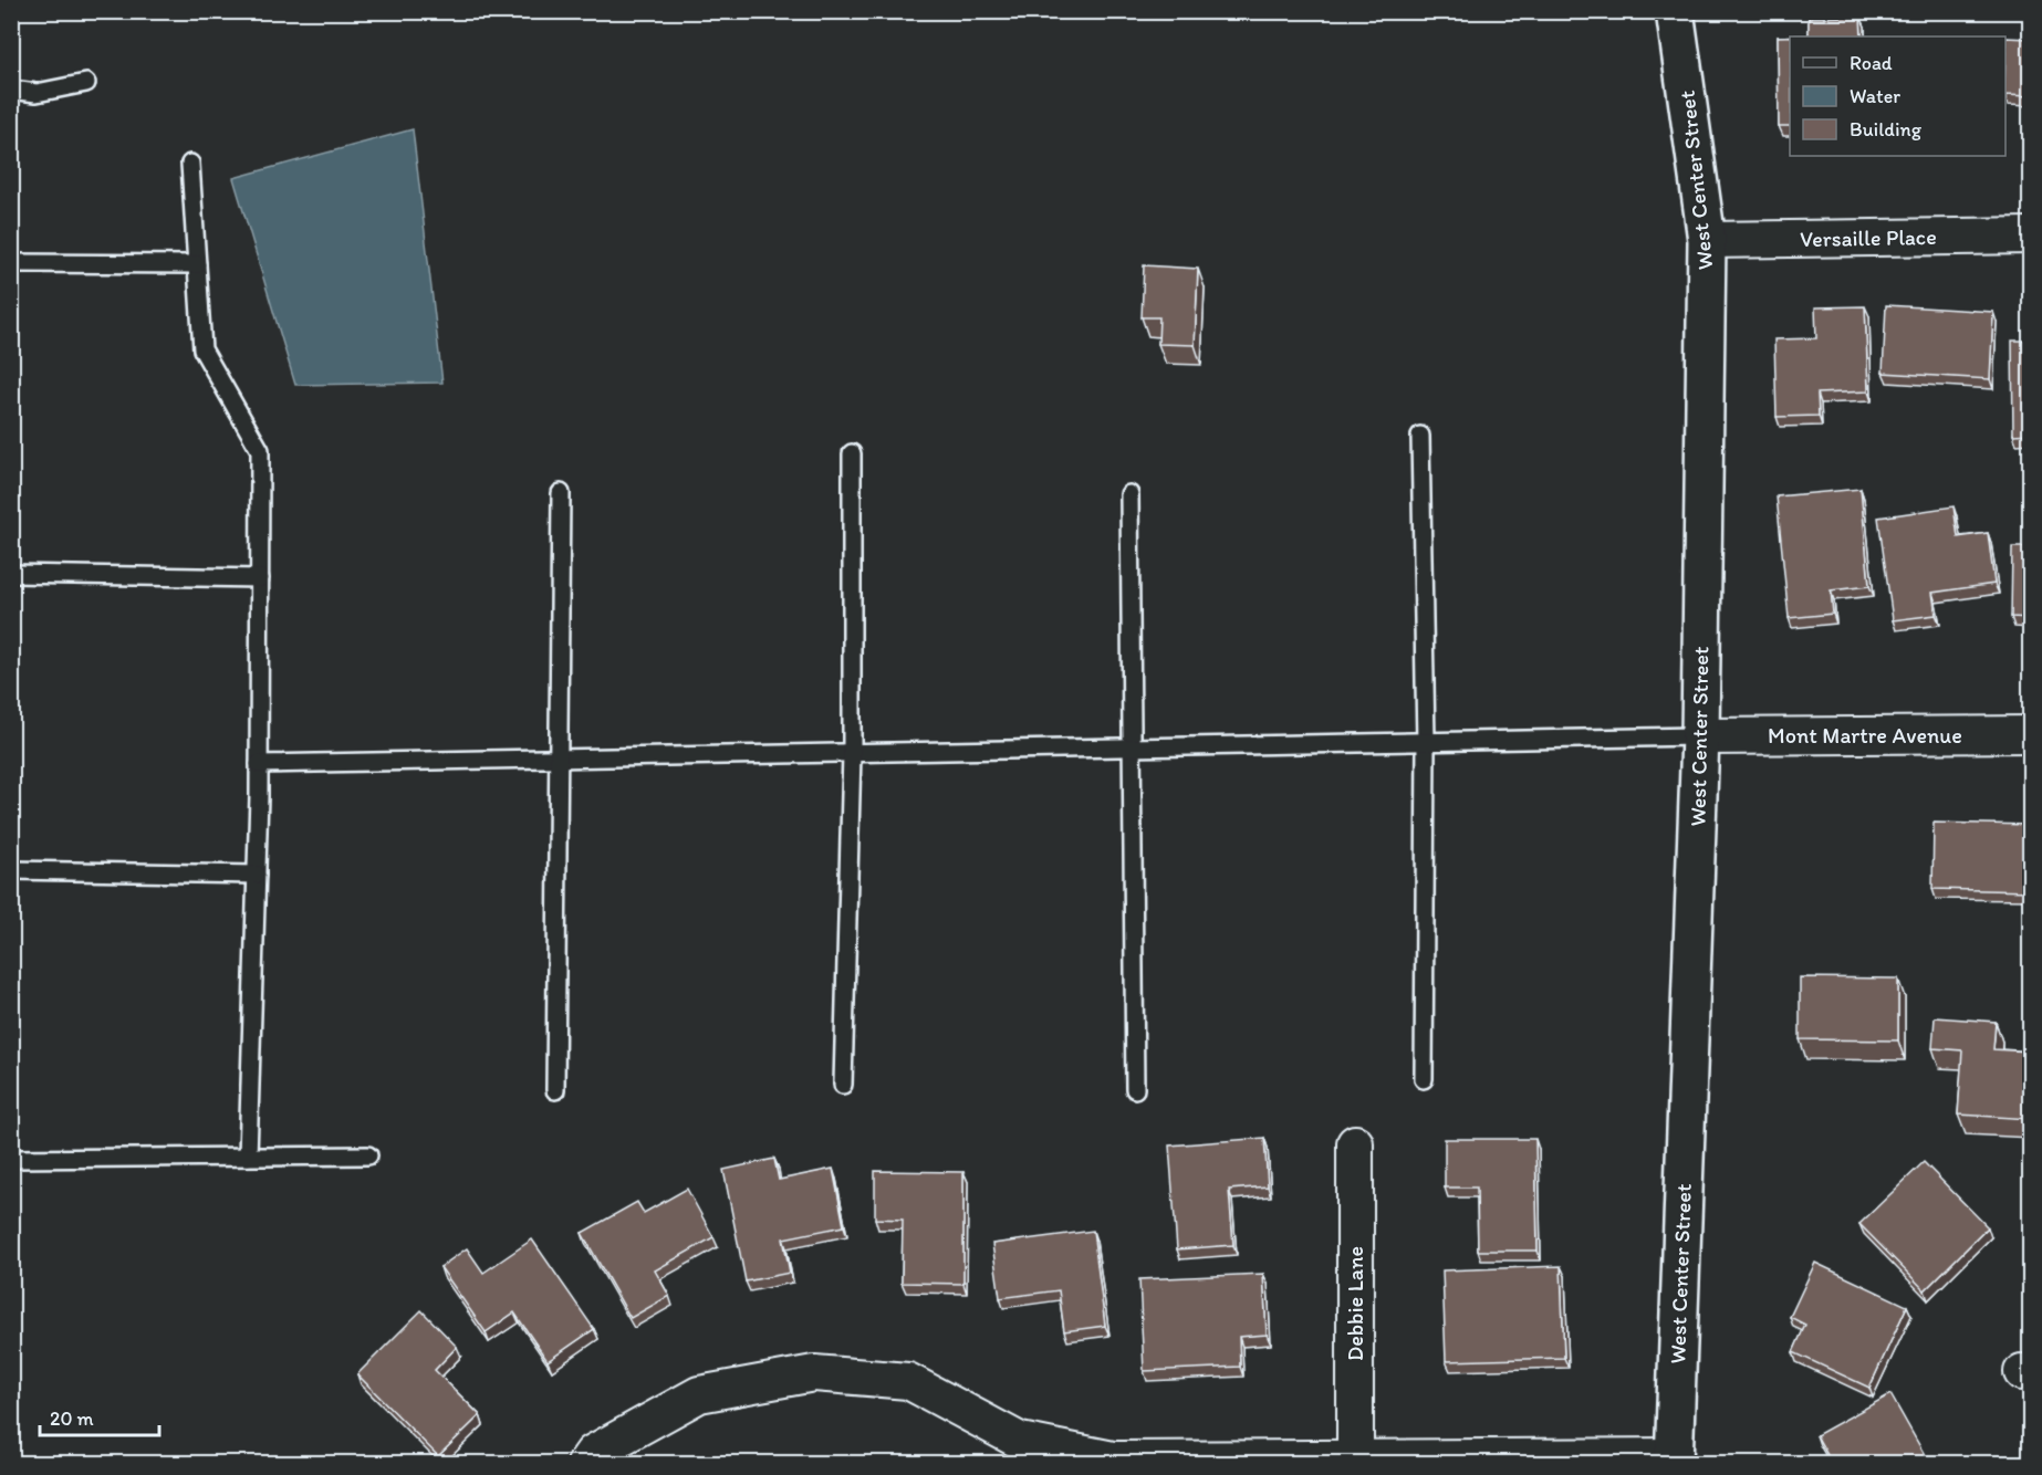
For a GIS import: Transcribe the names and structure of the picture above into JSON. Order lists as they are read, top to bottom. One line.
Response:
{"streets":{"main road":["West Center Street"],"street":["Versaille Place","Mont Martre Avenue","Debbie Lane"]},"crossings":[["West Center Street","Versaille Place"],["West Center Street","Mont Martre Avenue"]],"legend":["Road","Water","Building"],"scale_bar":"20 m"}
